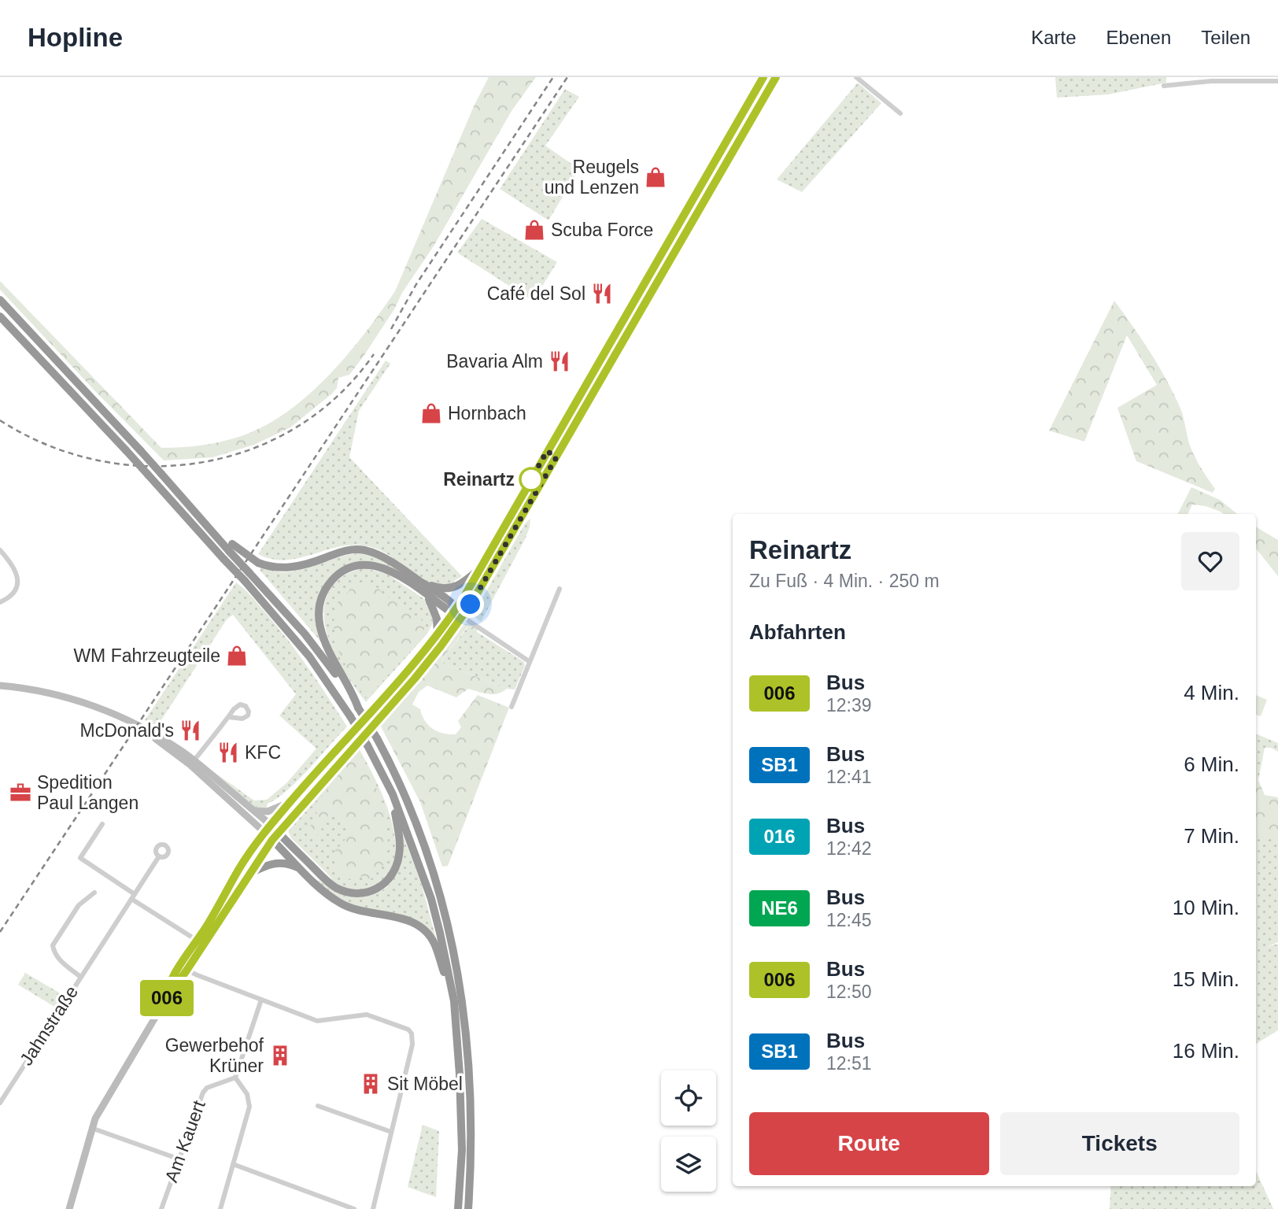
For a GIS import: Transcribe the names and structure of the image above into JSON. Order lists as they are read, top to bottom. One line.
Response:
{"streets":{"street":["Jahnstraße","Am Kauert"]},"places":{"shop":["Reugels und Lenzen","Scuba Force","Hornbach","WM Fahrzeugteile"],"restaurant":["Café del Sol","Bavaria Alm","McDonald's","KFC"],"other":["Reinartz"],"office":["Spedition Paul Langen"],"building":["Gewerbehof Krüner","Sit Möbel"]},"lines":["bus line 006"],"page":{"header":"Hopline","nav":["Karte","Ebenen","Teilen"],"on_map":"006","heading":[["Reinartz","Zu Fuß · 4 Min. · 250 m"],"Abfahrten"],"list":[{"mark":"006","name":"Bus","note":"12:39","value":"4 Min."},{"mark":"SB1","name":"Bus","note":"12:41","value":"6 Min."},{"mark":"016","name":"Bus","note":"12:42","value":"7 Min."},{"mark":"NE6","name":"Bus","note":"12:45","value":"10 Min."},{"mark":"006","name":"Bus","note":"12:50","value":"15 Min."},{"mark":"SB1","name":"Bus","note":"12:51","value":"16 Min."}],"buttons":["Route","Tickets"]}}
